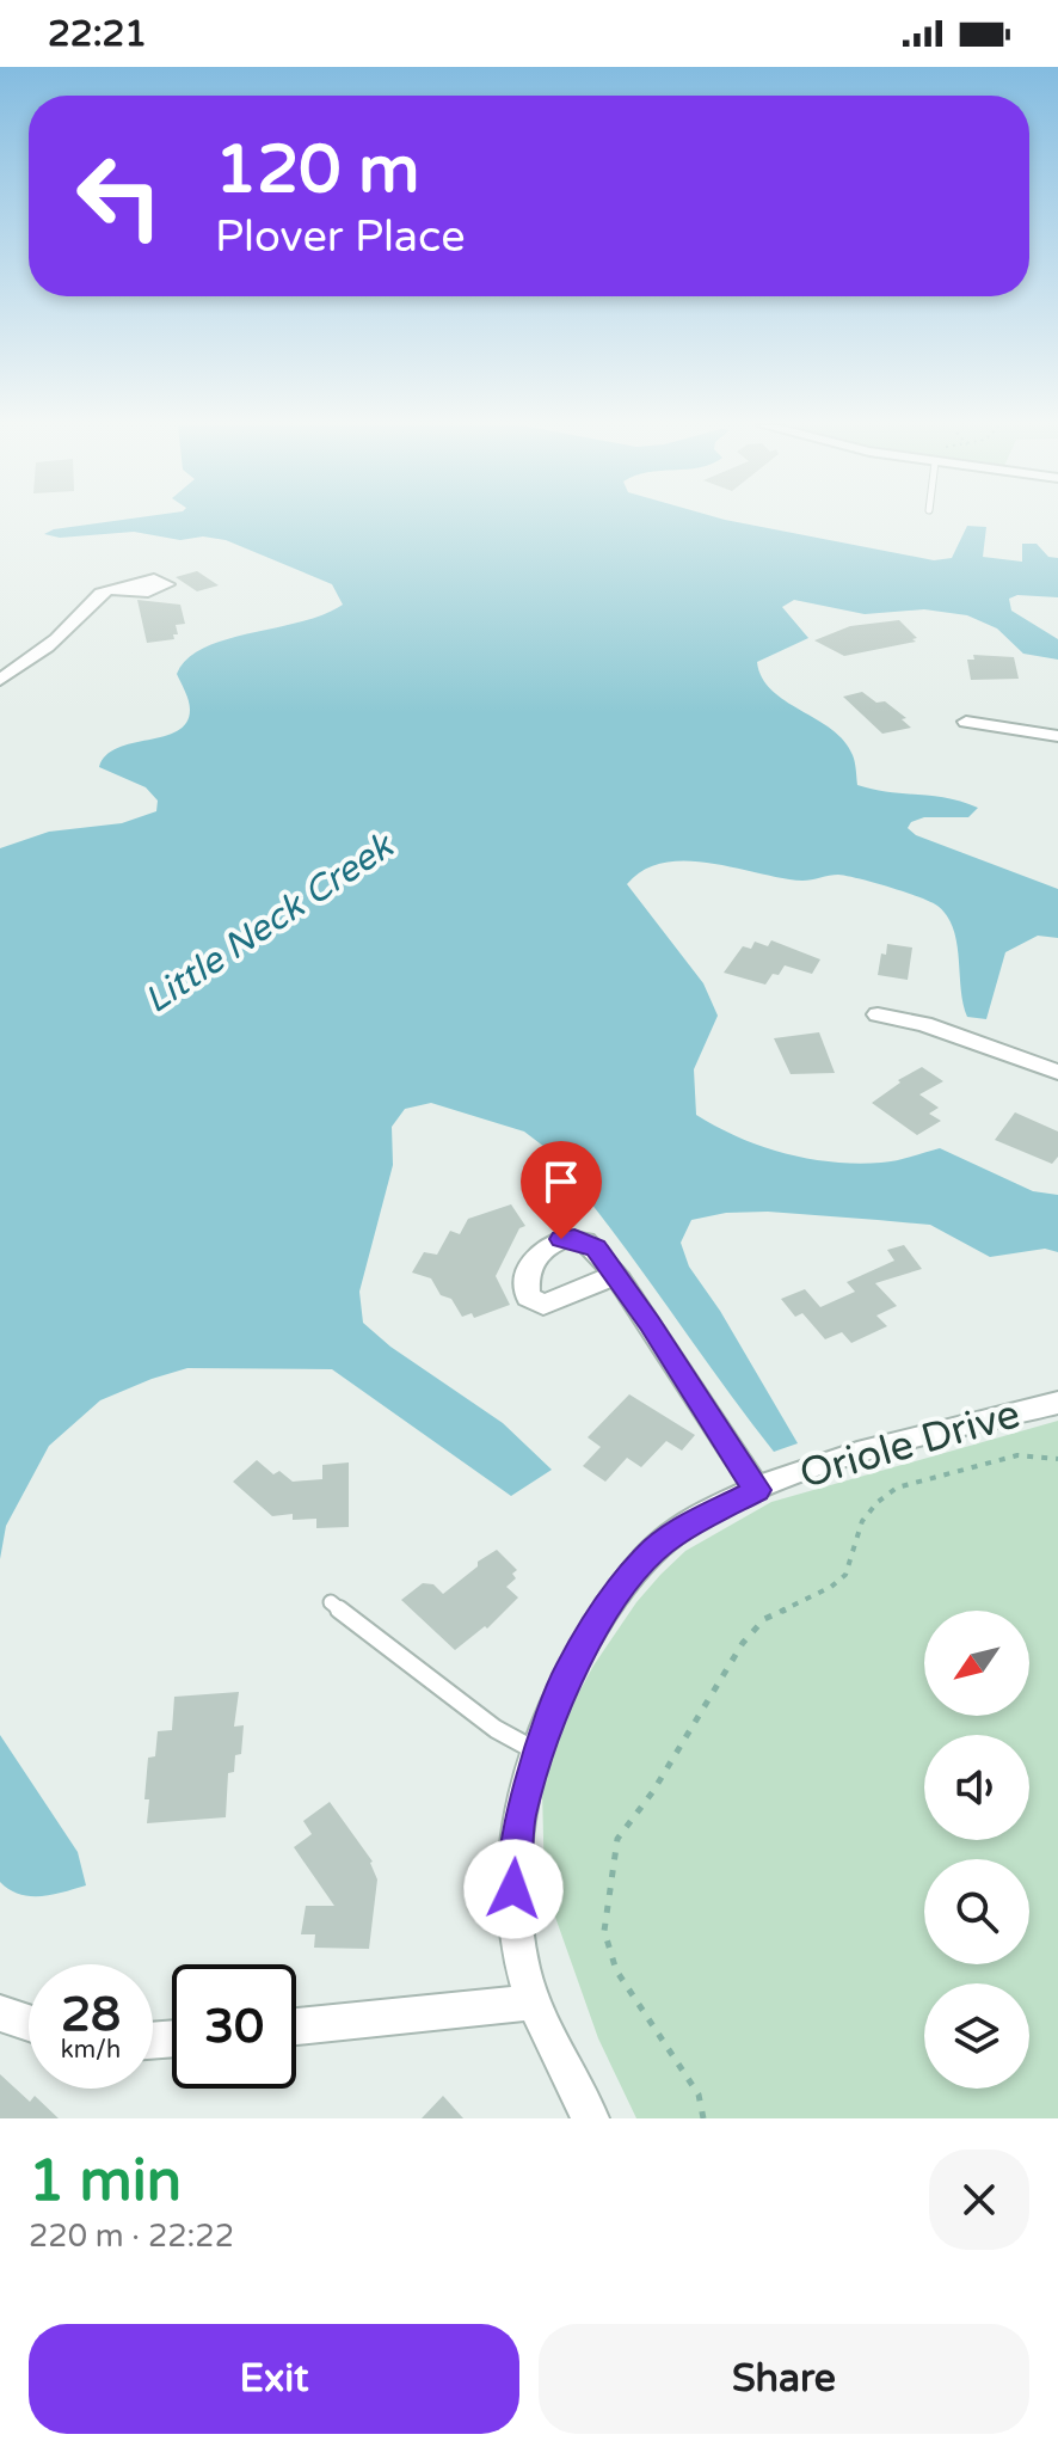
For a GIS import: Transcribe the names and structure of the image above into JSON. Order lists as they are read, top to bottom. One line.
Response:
{"streets":{"street":["Oriole Drive"]},"water":["Little Neck Creek"],"north":"bottom left","page":{"status":"22:21","turn":["120 m","Plover Place"],"speed":"28 km/h","limit":"30","heading":["1 min","220 m · 22:22"],"buttons":["Exit","Share"]}}
